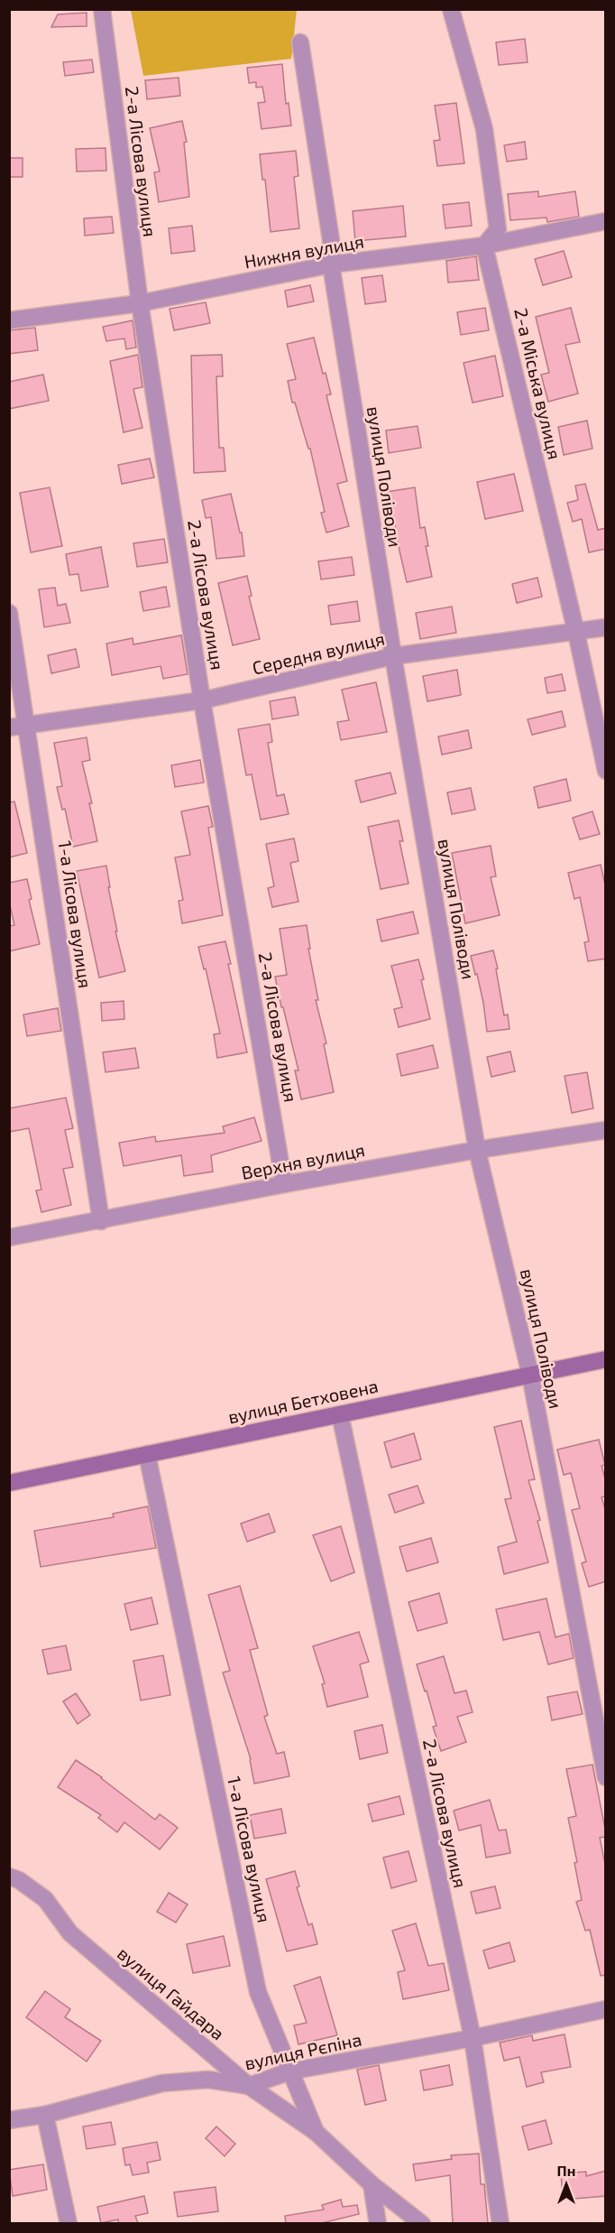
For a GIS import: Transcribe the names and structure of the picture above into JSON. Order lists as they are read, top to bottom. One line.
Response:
{"streets":{"street":["2-а Лісова вулиця","Нижня вулиця","2-а Міська вулиця","вулиця Поліводи","Середня вулиця","1-а Лісова вулиця","Верхня вулиця","вулиця Бетховена","вулиця Гайдара","вулиця Рєпіна"]},"crossings":[["2-а Лісова вулиця","Нижня вулиця"],["2-а Лісова вулиця","Середня вулиця"],["2-а Лісова вулиця","Верхня вулиця"],["2-а Лісова вулиця","вулиця Бетховена"],["2-а Лісова вулиця","вулиця Рєпіна"],["Нижня вулиця","2-а Міська вулиця"],["Нижня вулиця","вулиця Поліводи"],["2-а Міська вулиця","Середня вулиця"],["вулиця Поліводи","Середня вулиця"],["вулиця Поліводи","Верхня вулиця"],["вулиця Поліводи","вулиця Бетховена"],["Середня вулиця","1-а Лісова вулиця"],["1-а Лісова вулиця","Верхня вулиця"],["1-а Лісова вулиця","вулиця Бетховена"],["1-а Лісова вулиця","вулиця Гайдара"],["1-а Лісова вулиця","вулиця Рєпіна"],["вулиця Гайдара","вулиця Рєпіна"]],"north":"top"}
